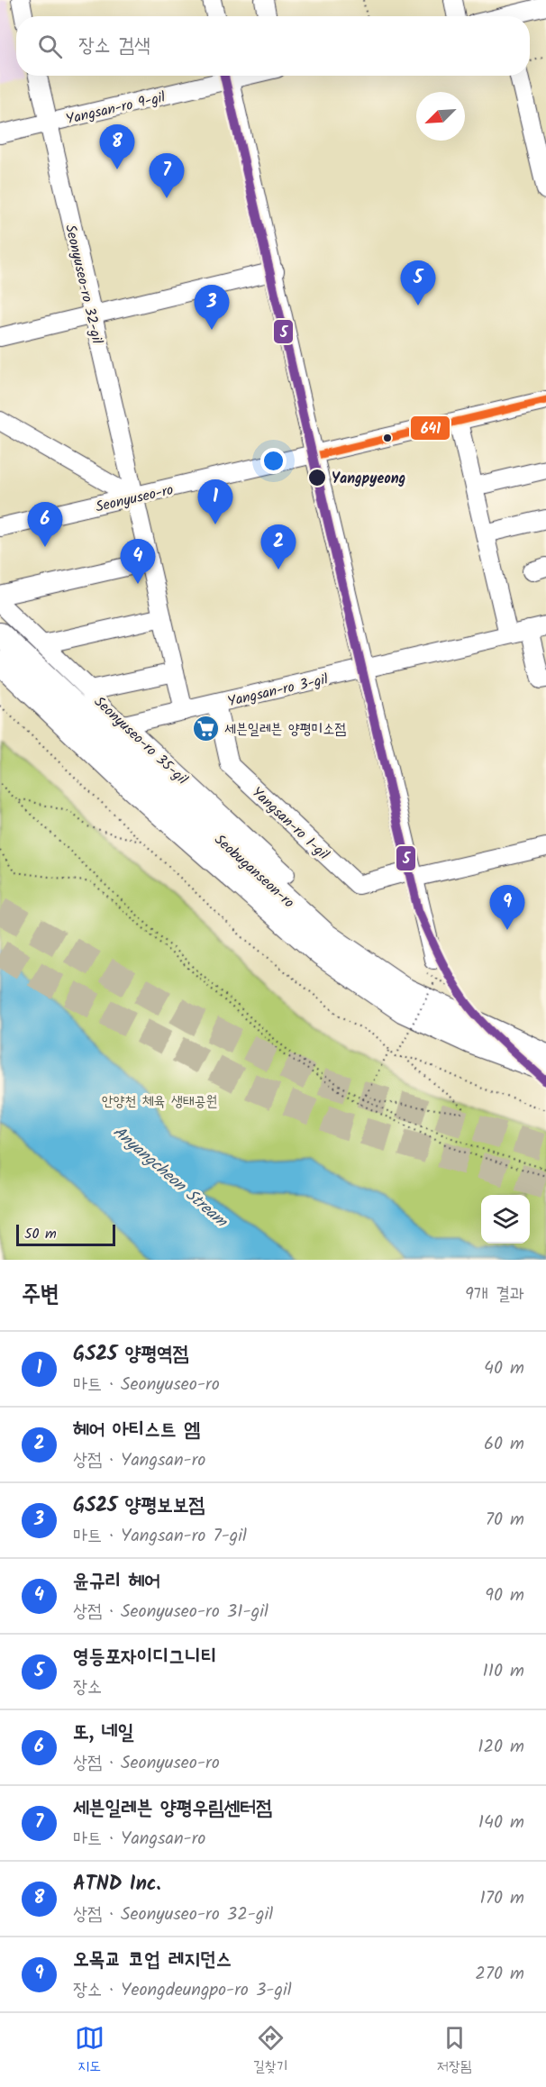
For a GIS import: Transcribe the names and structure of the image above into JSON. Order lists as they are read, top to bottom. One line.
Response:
{"streets":{"main road":["Seobuganseon-ro"],"street":["Yangsan-ro 9-gil","Seonyuseo-ro 32-gil","Seonyuseo-ro","Yangsan-ro 3-gil","Seonyuseo-ro 35-gil","Yangsan-ro 1-gil"]},"crossings":[["Yangsan-ro 9-gil","Seonyuseo-ro 32-gil"],["Seonyuseo-ro 32-gil","Seonyuseo-ro"],["Seonyuseo-ro 32-gil","Yangsan-ro 3-gil"],["Yangsan-ro 3-gil","Seonyuseo-ro 35-gil"],["Yangsan-ro 3-gil","Yangsan-ro 1-gil"]],"water":["Anyangcheon Stream"],"parks":["안양천 체육 생태공원"],"places":{"other":["Yangpyeong"],"supermarket":["세븐일레븐 양평미소점"]},"lines":["transit line 5","transit line 641"],"scale_bar":"50 m","north":"bottom left","page":{"search":"장소 검색","pins":["8","7","5","3","1","6","2","4","9"],"scale":"50 m","heading":["주변","9개 결과"],"list":[{"mark":"1","name":"GS25 양평역점","note":"마트 · Seonyuseo-ro","value":"40 m"},{"mark":"2","name":"헤어 아티스트 엠","note":"상점 · Yangsan-ro","value":"60 m"},{"mark":"3","name":"GS25 양평보보점","note":"마트 · Yangsan-ro 7-gil","value":"70 m"},{"mark":"4","name":"윤규리 헤어","note":"상점 · Seonyuseo-ro 31-gil","value":"90 m"},{"mark":"5","name":"영등포자이디그니티","note":"장소","value":"110 m"},{"mark":"6","name":"또, 네일","note":"상점 · Seonyuseo-ro","value":"120 m"},{"mark":"7","name":"세븐일레븐 양평우림센터점","note":"마트 · Yangsan-ro","value":"140 m"},{"mark":"8","name":"ATND Inc.","note":"상점 · Seonyuseo-ro 32-gil","value":"170 m"},{"mark":"9","name":"오목교 코업 레지던스","note":"장소 · Yeongdeungpo-ro 3-gil","value":"270 m"}],"nav":["지도","길찾기","저장됨"]}}
